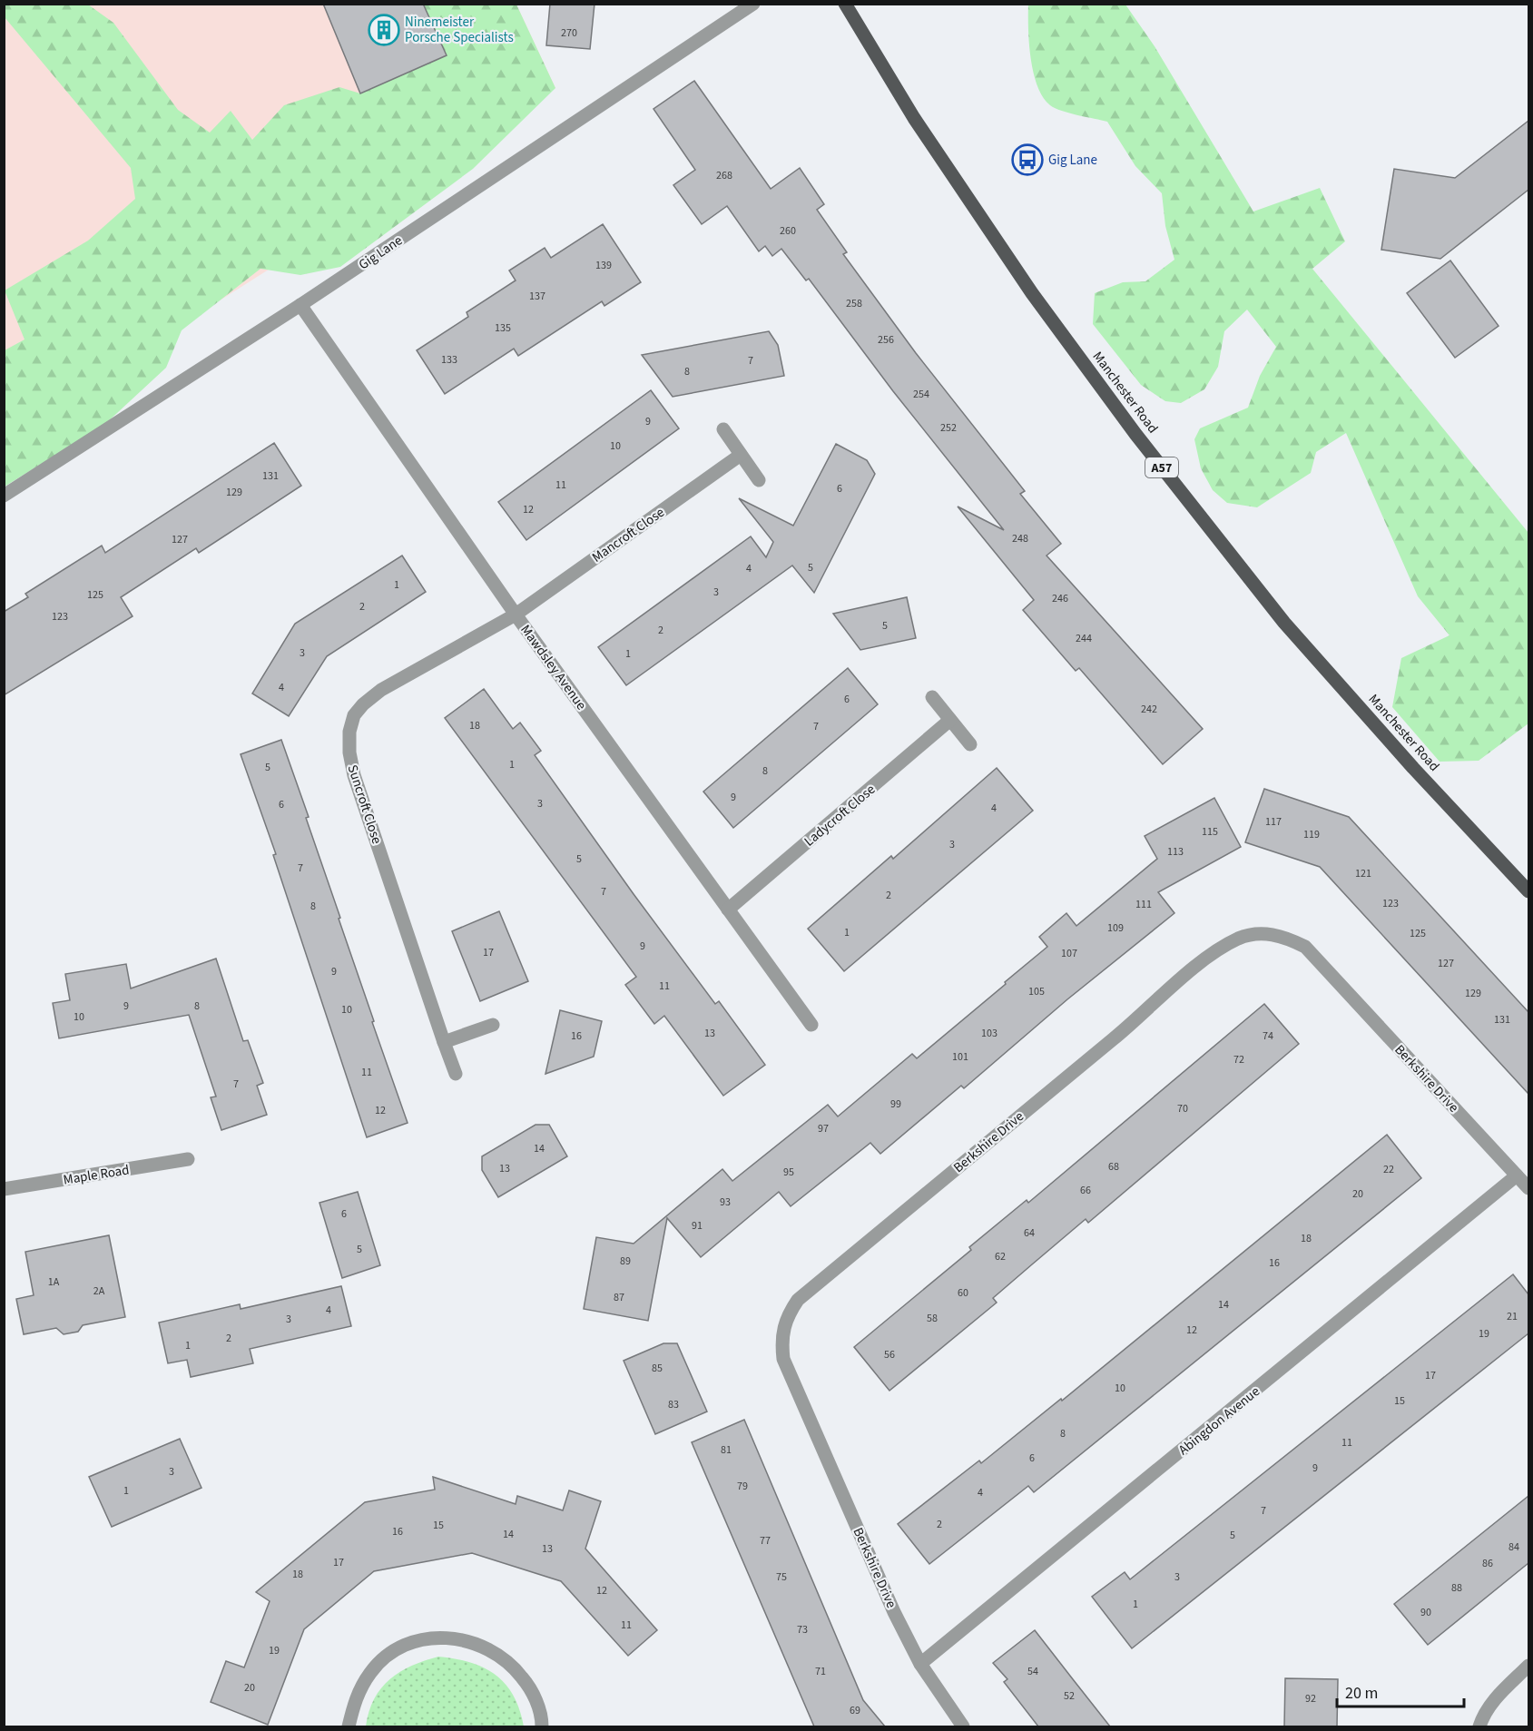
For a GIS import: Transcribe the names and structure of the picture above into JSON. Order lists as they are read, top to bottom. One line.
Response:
{"streets":{"main road":["Manchester Road","A57"],"street":["Gig Lane","Mancroft Close","Mawdsley Avenue","Suncroft Close","Ladycroft Close","Berkshire Drive","Maple Road","Abingdon Avenue"]},"crossings":[["Gig Lane","Mawdsley Avenue"],["Mancroft Close","Mawdsley Avenue"],["Mancroft Close","Suncroft Close"],["Mawdsley Avenue","Suncroft Close"],["Mawdsley Avenue","Ladycroft Close"],["Berkshire Drive","Abingdon Avenue"]],"places":{"building":["Ninemeister Porsche Specialists"],"bus stop":["Gig Lane"]},"house_numbers":["270","268","260","139","137","258","135","256","133","7","8","254","9","252","10","131","11","6","129","12","248","127","5","4","1","3","125","246","2","123","5","2","244","3","1","4","6","242","18","7","1","5","8","9","3","6","4","117","115","119","3","113","5","7","121","7","2","123","111","8","109","1","125","9","17","107","127","9","11","105","129","9","8","10","10","131","13","103","16","74","101","72","11","7","99","70","12","97","14","68","13","22","95","66","20","93","6","91","64","18","5","62","89","16","1A","2A","60","87","14","4","21","58","3","12","19","2","1","56","85","17","10","15","83","8","11","81","6","9","3","79","1","4","7","2","15","16","14","5","77","84","13","17","86","18","75","3","88","12","1","90","11","73","19","71","54","20","52","92","69"],"scale_bar":"20 m"}
